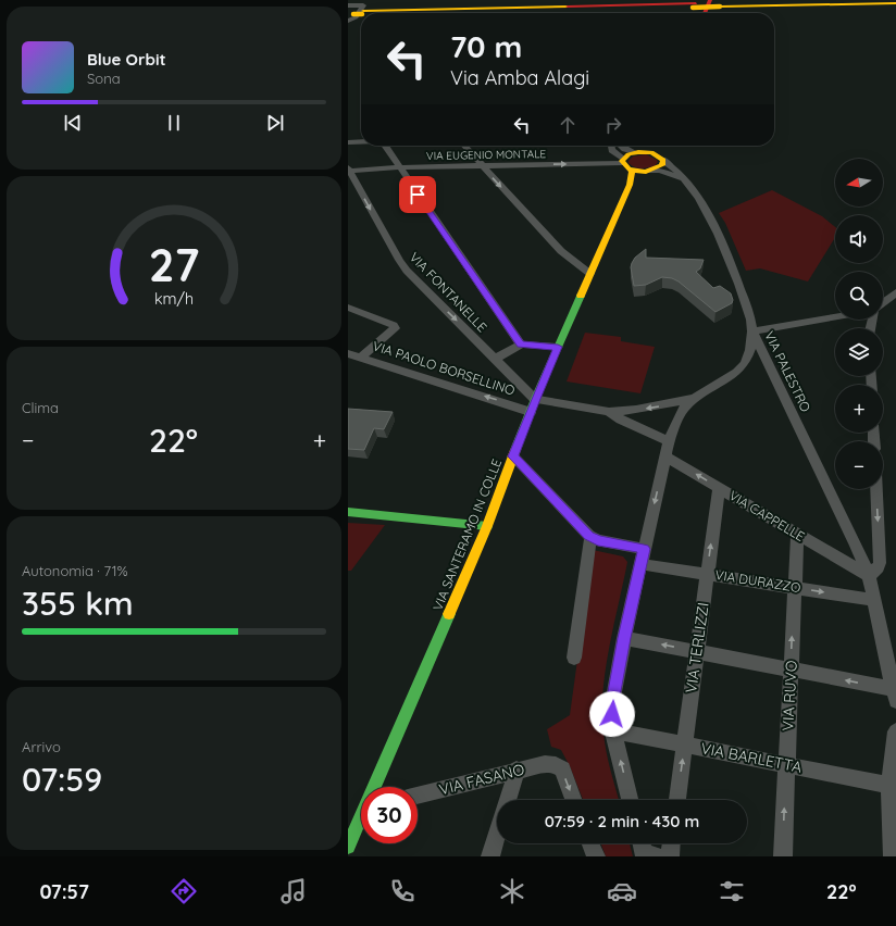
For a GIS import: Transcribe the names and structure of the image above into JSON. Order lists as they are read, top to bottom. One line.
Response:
{"streets":{"main road":["VIA SANTERAMO IN COLLE"],"street":["VIA EUGENIO MONTALE","VIA FONTANELLE","VIA PAOLO BORSELLINO","VIA PALESTRO","VIA CAPPELLE","VIA DURAZZO","VIA TERLIZZI","VIA RUVO","VIA BARLETTA","VIA FASANO"]},"crossings":[["VIA EUGENIO MONTALE","VIA FONTANELLE"],["VIA FONTANELLE","VIA SANTERAMO IN COLLE"],["VIA PAOLO BORSELLINO","VIA SANTERAMO IN COLLE"],["VIA PALESTRO","VIA CAPPELLE"],["VIA PALESTRO","VIA DURAZZO"],["VIA CAPPELLE","VIA TERLIZZI"],["VIA CAPPELLE","VIA RUVO"],["VIA DURAZZO","VIA TERLIZZI"],["VIA DURAZZO","VIA RUVO"],["VIA TERLIZZI","VIA BARLETTA"],["VIA RUVO","VIA BARLETTA"]],"one_way":["VIA EUGENIO MONTALE","VIA PAOLO BORSELLINO","VIA RUVO","VIA FASANO"],"north":"left","page":{"turn":["70 m","Via Amba Alagi"],"song":["Blue Orbit","Sona"],"map_buttons":["+","−"],"tile":["Clima",["Autonomia · 71%","355 km"],["Arrivo","07:59"]],"heat":["−","22°","+"],"limit":"30","trip":"07:59 · 2 min · 430 m","tabs":["07:57","22°"],"gauge":["27","km/h"]}}
